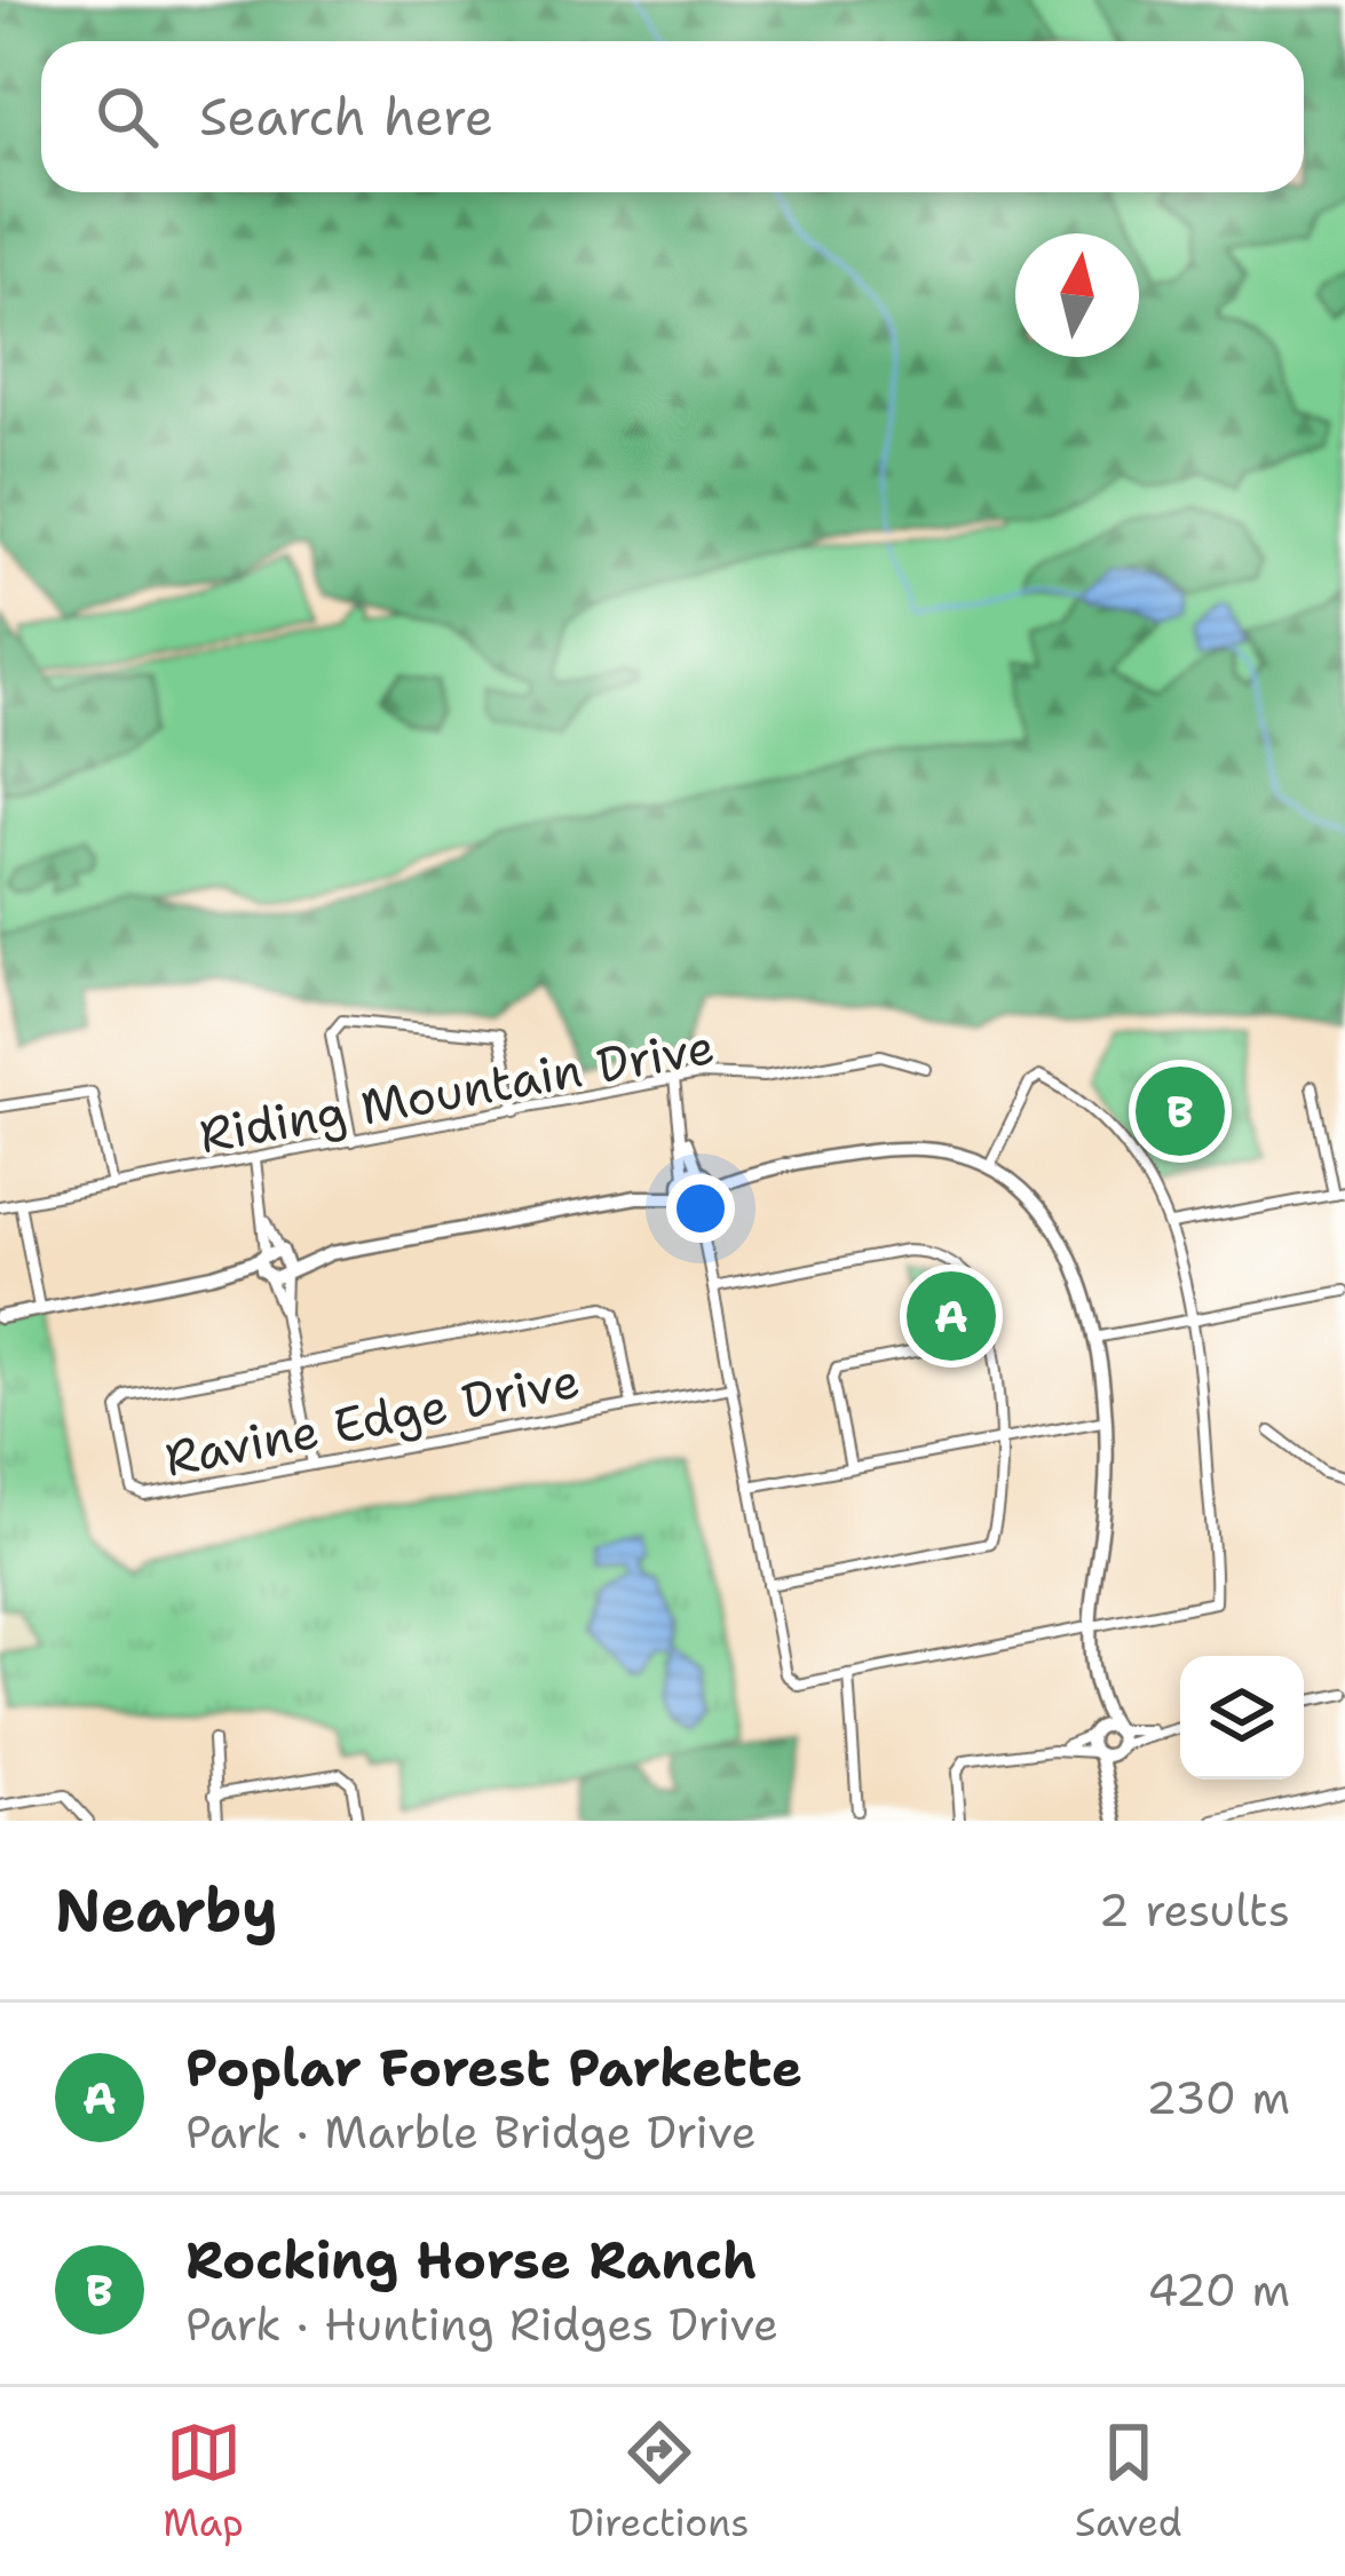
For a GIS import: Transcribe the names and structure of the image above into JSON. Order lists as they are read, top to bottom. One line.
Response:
{"streets":{"street":["Riding Mountain Drive","Ravine Edge Drive"]},"north":"top","page":{"search":"Search here","pins":["B","A"],"heading":["Nearby","2 results"],"list":[{"mark":"A","name":"Poplar Forest Parkette","note":"Park · Marble Bridge Drive","value":"230 m"},{"mark":"B","name":"Rocking Horse Ranch","note":"Park · Hunting Ridges Drive","value":"420 m"}],"nav":["Map","Directions","Saved"]}}
